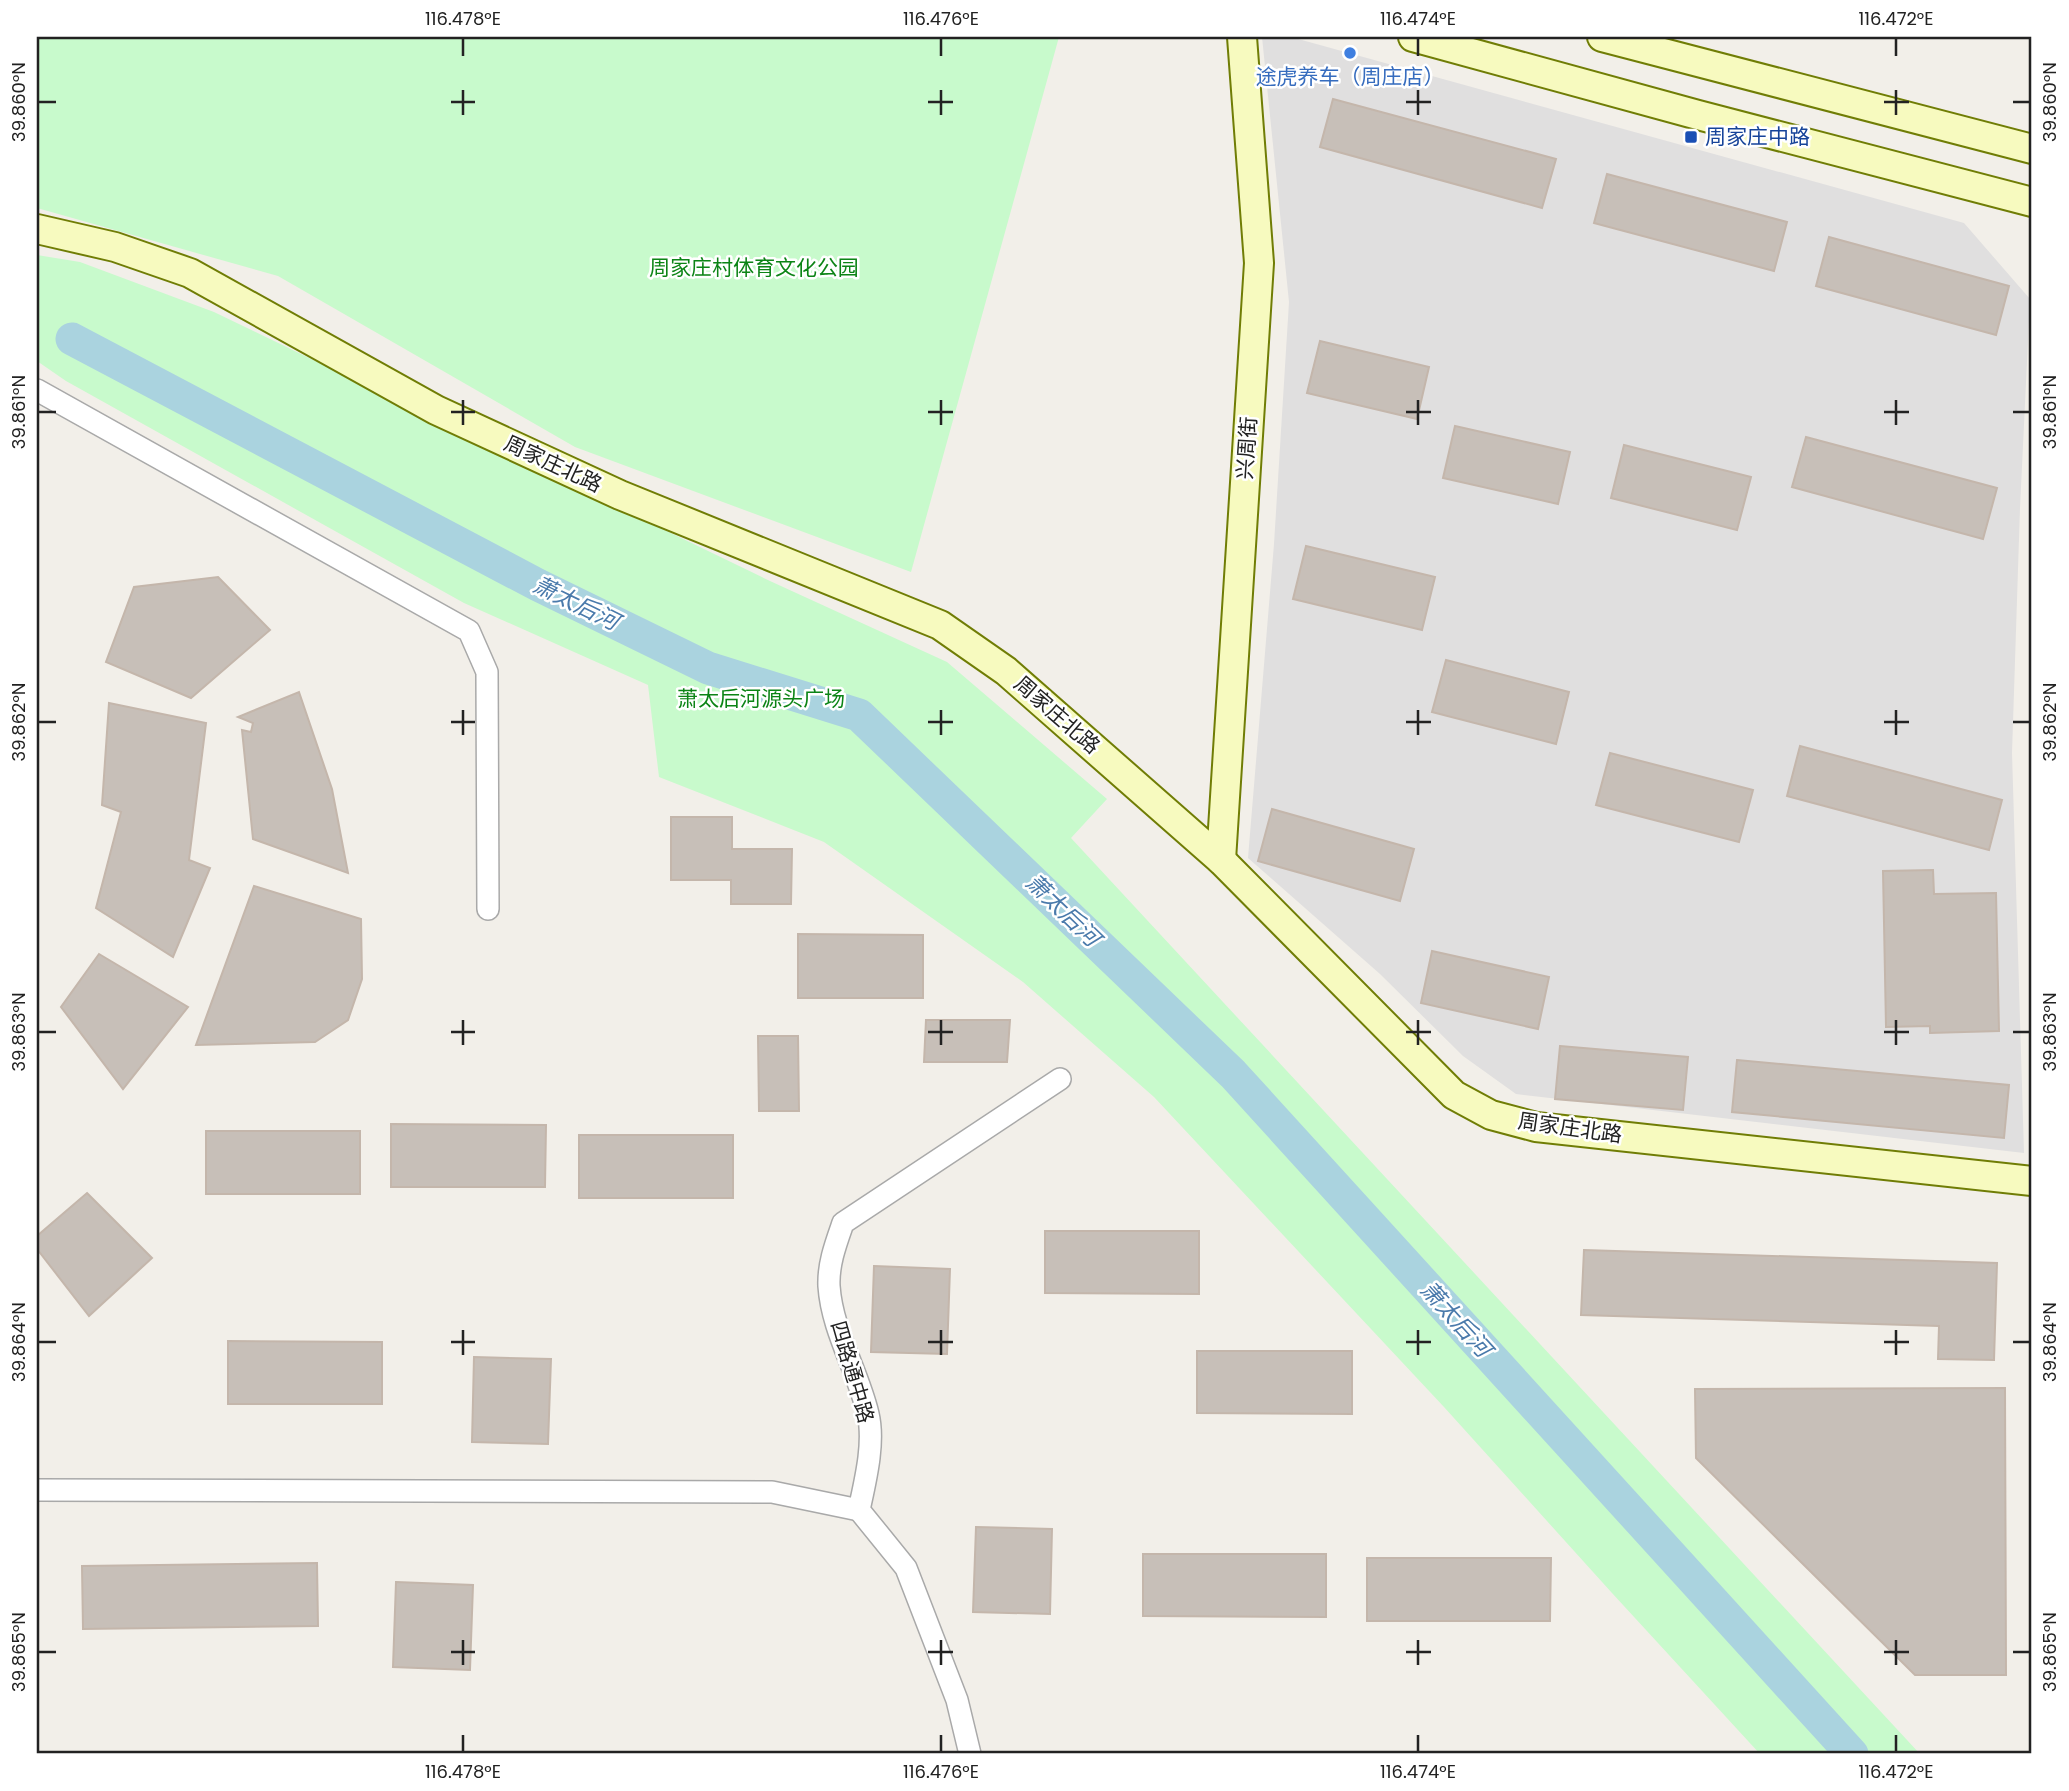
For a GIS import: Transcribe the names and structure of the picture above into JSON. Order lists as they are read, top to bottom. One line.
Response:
{"streets":{"street":["兴周街","周家庄北路","四路通中路"]},"crossings":[["兴周街","周家庄北路"]],"water":["萧太后河"],"parks":["周家庄村体育文化公园","萧太后河源头广场"],"places":{"other":["途虎养车（周庄店）"],"transit":["周家庄中路"]},"coordinates":["116.478°E","116.476°E","116.474°E","116.472°E","39.860°N","39.861°N","39.862°N","39.863°N","39.864°N","39.865°N"]}
